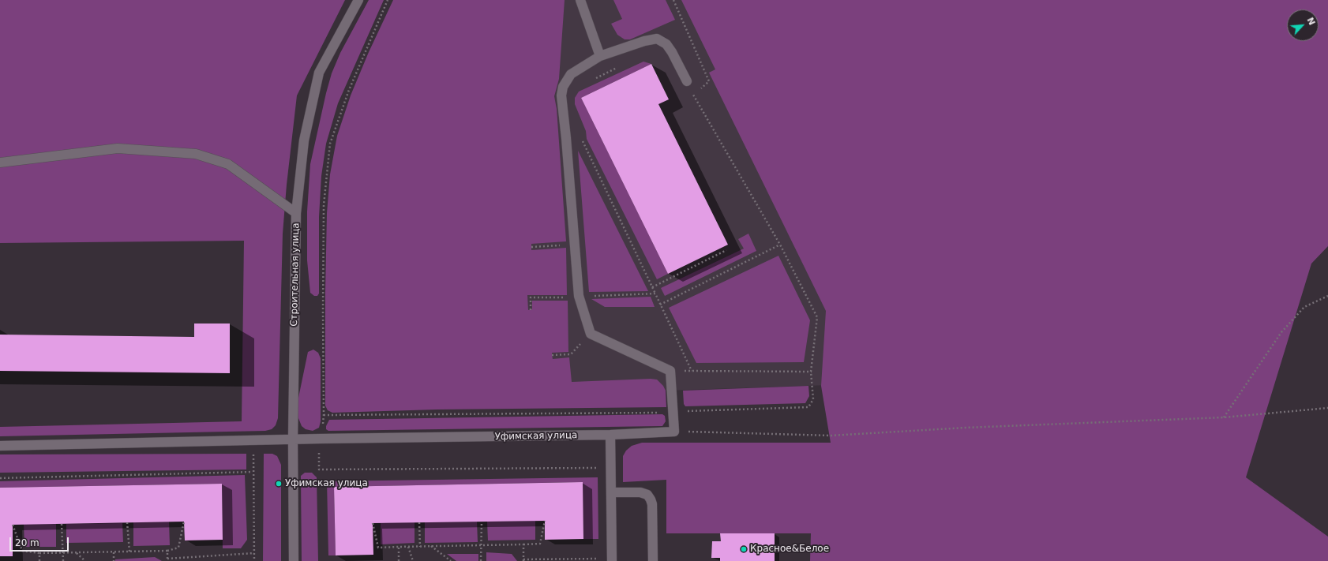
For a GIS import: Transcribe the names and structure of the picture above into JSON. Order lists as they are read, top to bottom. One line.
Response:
{"streets":{"street":["Строительная улица","Уфимская улица"]},"crossings":[["Строительная улица","Уфимская улица"]],"places":["Уфимская улица","Красное&Белое"],"scale_bar":"20 m","north":"top right"}
